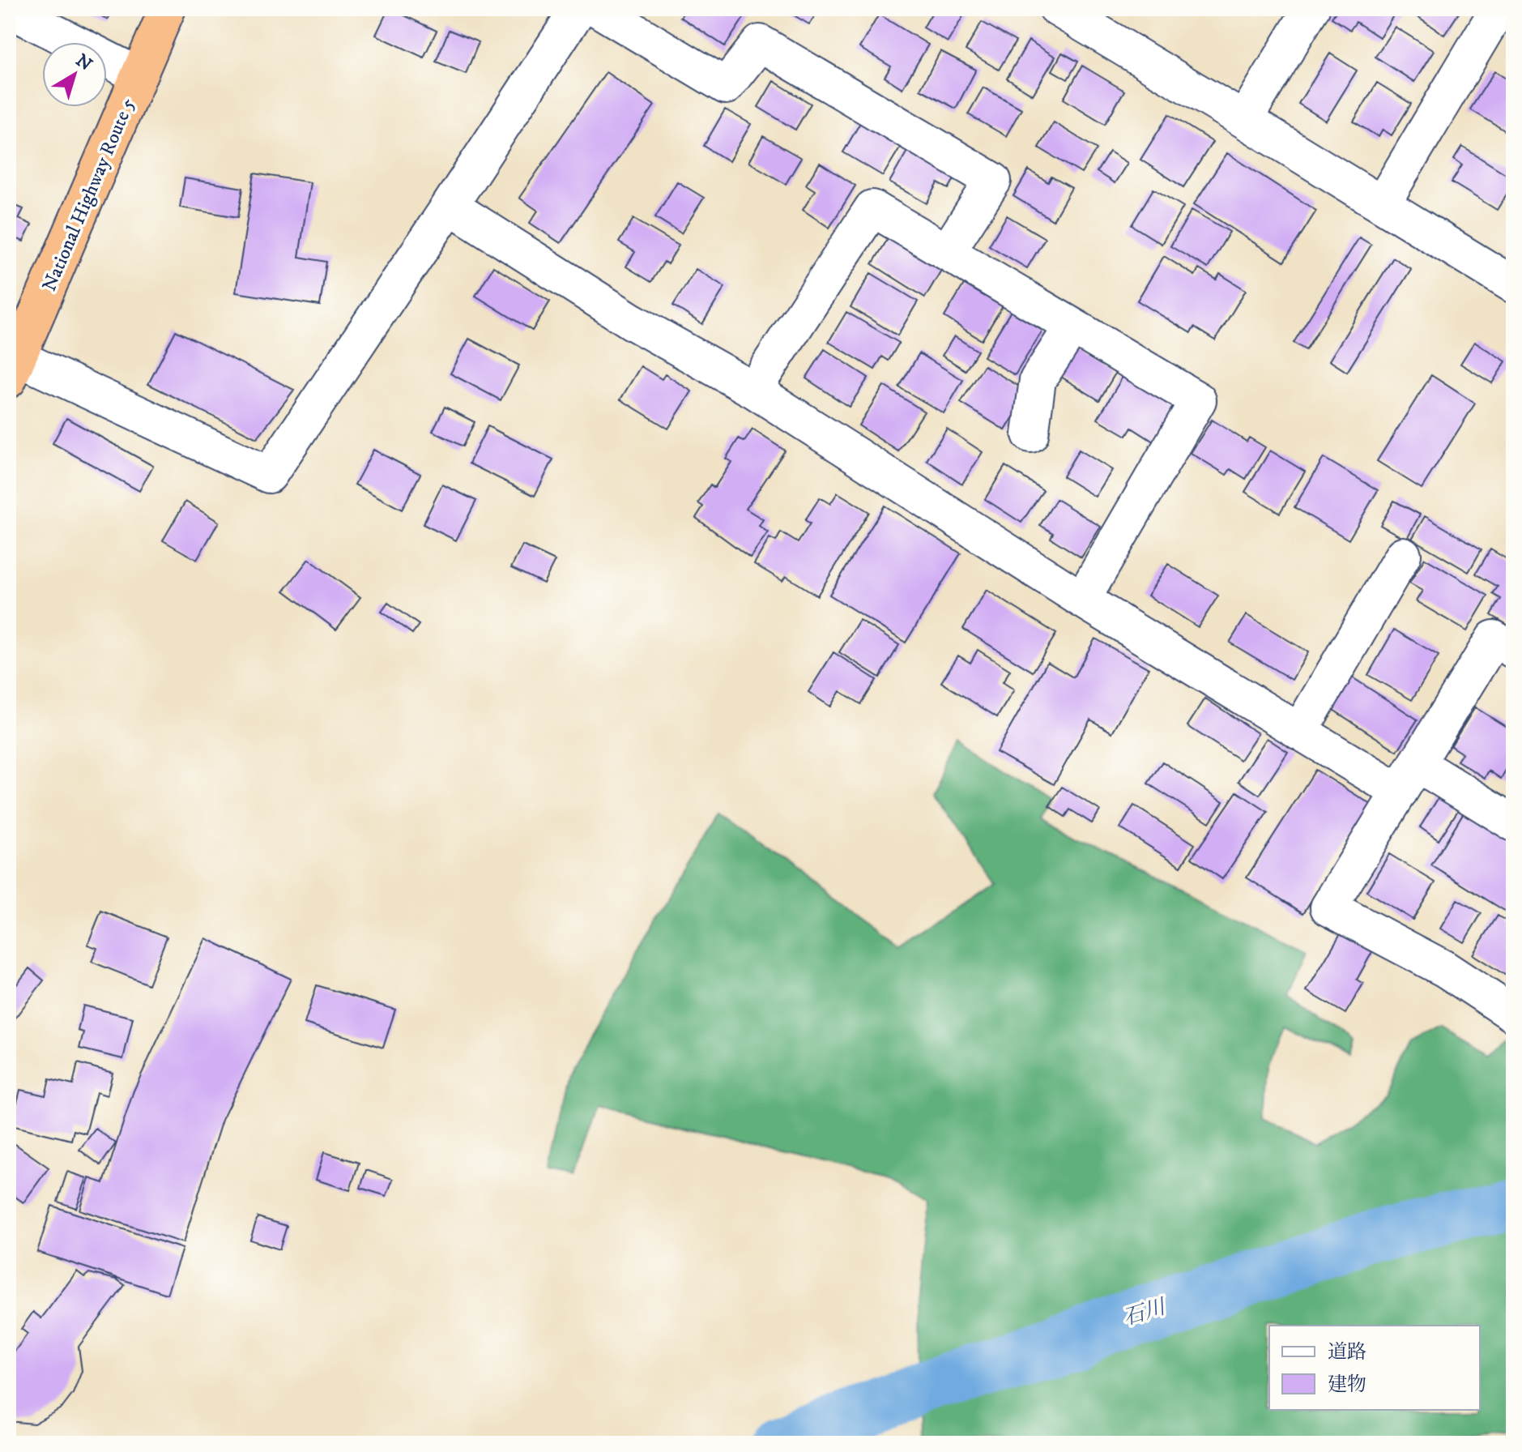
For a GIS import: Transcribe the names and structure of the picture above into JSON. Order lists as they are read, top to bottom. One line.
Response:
{"streets":{"highway":["National Highway Route 5"]},"water":["石川"],"legend":["道路","建物"],"north":"top right"}
